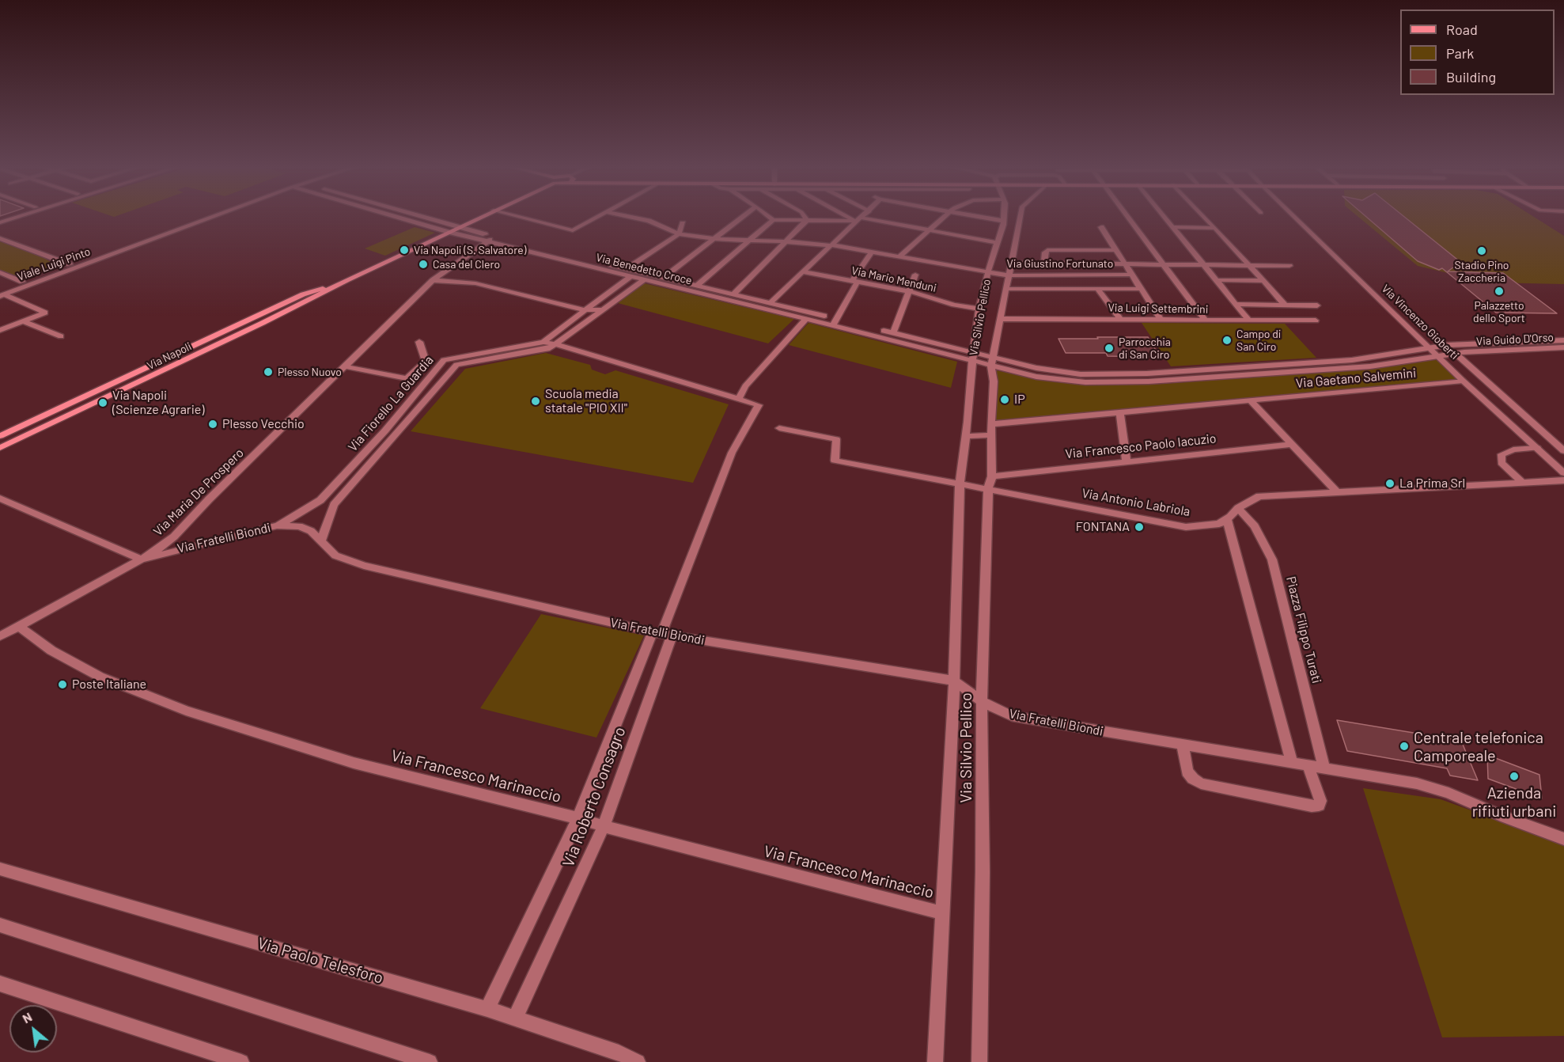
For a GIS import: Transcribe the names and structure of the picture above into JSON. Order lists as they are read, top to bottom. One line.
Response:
{"streets":{"main road":["Via Napoli"],"street":["Via Giustino Fortunato","Viale Luigi Pinto","Via Benedetto Croce","Via Mario Menduni","Via Luigi Settembrini","Via Silvio Pellico","Via Vincenzo Gioberti","Via Guido D'Orso","Via Gaetano Salvemini","Via Fiorello La Guardia","Via Francesco Paolo Iacuzio","Via Maria De Prospero","Via Antonio Labriola","Via Fratelli Biondi","Piazza Filippo Turati","Via Francesco Marinaccio","Via Roberto Consagro","Via Paolo Telesforo"]},"crossings":[["Via Giustino Fortunato","Via Silvio Pellico"],["Via Benedetto Croce","Via Silvio Pellico"],["Via Benedetto Croce","Via Napoli"],["Via Benedetto Croce","Via Gaetano Salvemini"],["Via Benedetto Croce","Via Fiorello La Guardia"],["Via Benedetto Croce","Via Maria De Prospero"],["Via Mario Menduni","Via Silvio Pellico"],["Via Luigi Settembrini","Via Silvio Pellico"],["Via Silvio Pellico","Via Gaetano Salvemini"],["Via Silvio Pellico","Via Francesco Paolo Iacuzio"],["Via Silvio Pellico","Via Antonio Labriola"],["Via Silvio Pellico","Via Fratelli Biondi"],["Via Silvio Pellico","Via Francesco Marinaccio"],["Via Vincenzo Gioberti","Via Guido D'Orso"],["Via Vincenzo Gioberti","Via Gaetano Salvemini"],["Via Guido D'Orso","Via Gaetano Salvemini"],["Via Fiorello La Guardia","Via Fratelli Biondi"],["Via Fiorello La Guardia","Via Roberto Consagro"],["Via Maria De Prospero","Via Fratelli Biondi"],["Via Maria De Prospero","Via Francesco Marinaccio"],["Via Antonio Labriola","Piazza Filippo Turati"],["Via Fratelli Biondi","Piazza Filippo Turati"],["Via Fratelli Biondi","Via Roberto Consagro"],["Via Francesco Marinaccio","Via Roberto Consagro"],["Via Roberto Consagro","Via Paolo Telesforo"]],"places":["Via Napoli (S. Salvatore)","Stadio Pino Zaccheria","Casa del Clero","Palazzetto dello Sport","Campo di San Ciro","Parrocchia di San Ciro","Plesso Nuovo","IP","Scuola media statale \"PIO XII\"","Via Napoli (Scienze Agrarie)","Plesso Vecchio","La Prima Srl","FONTANA","Poste Italiane","Centrale telefonica Camporeale","Azienda rifiuti urbani"],"legend":["Road","Park","Building"],"north":"top left"}
